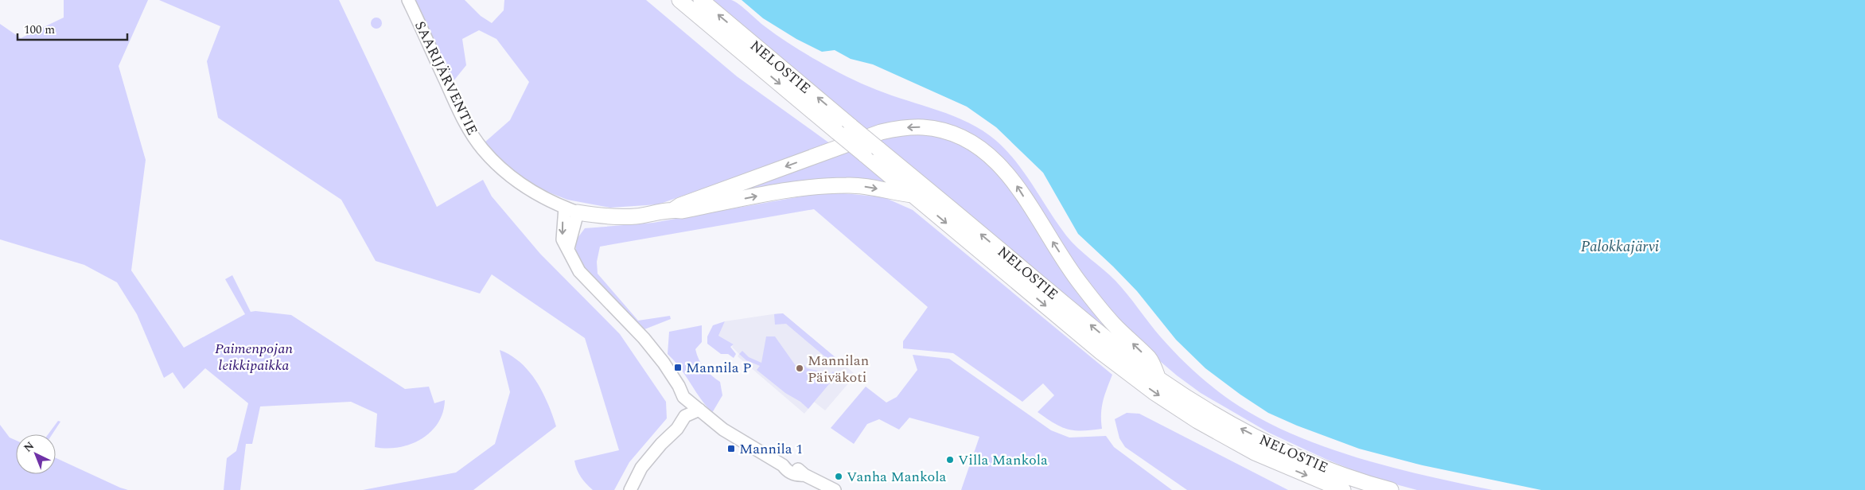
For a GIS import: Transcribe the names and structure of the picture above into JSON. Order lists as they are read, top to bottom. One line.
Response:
{"streets":{"highway":["NELOSTIE"],"main road":["SAARIJÄRVENTIE"]},"water":["Palokkajärvi"],"parks":["Paimenpojan leikkipaikka"],"places":{"transit":["Mannila P","Mannila 1"],"other":["Mannilan Päiväkoti","Villa Mankola","Vanha Mankola"]},"scale_bar":"100 m","north":"top left"}
